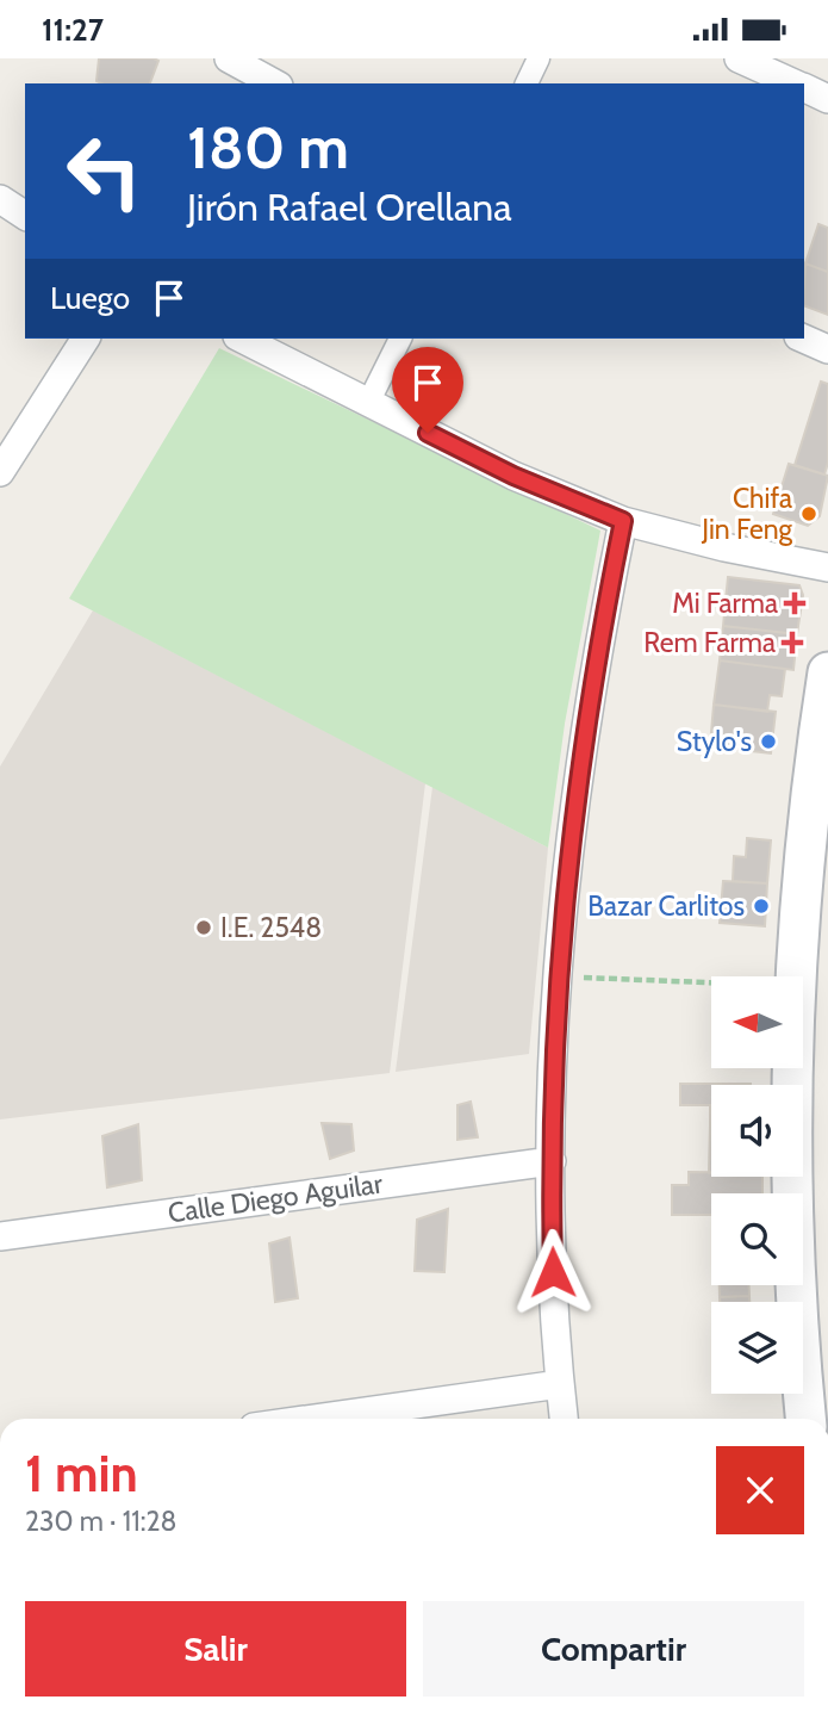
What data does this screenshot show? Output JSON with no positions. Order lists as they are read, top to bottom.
{
  "streets": {
    "street": ["Calle Diego Aguilar"]
  },
  "places": {
    "other": [
      "Chifa Jin Feng",
      "Stylo's",
      "Bazar Carlitos",
      "I.E. 2548"
    ],
    "health": ["Mi Farma", "Rem Farma"]
  },
  "north": "left",
  "page": {
    "status": "11:27",
    "turn": ["180 m", "Jirón Rafael Orellana"],
    "then": "Luego",
    "heading": ["1 min", "230 m · 11:28"],
    "buttons": ["Salir", "Compartir"]
  }
}
